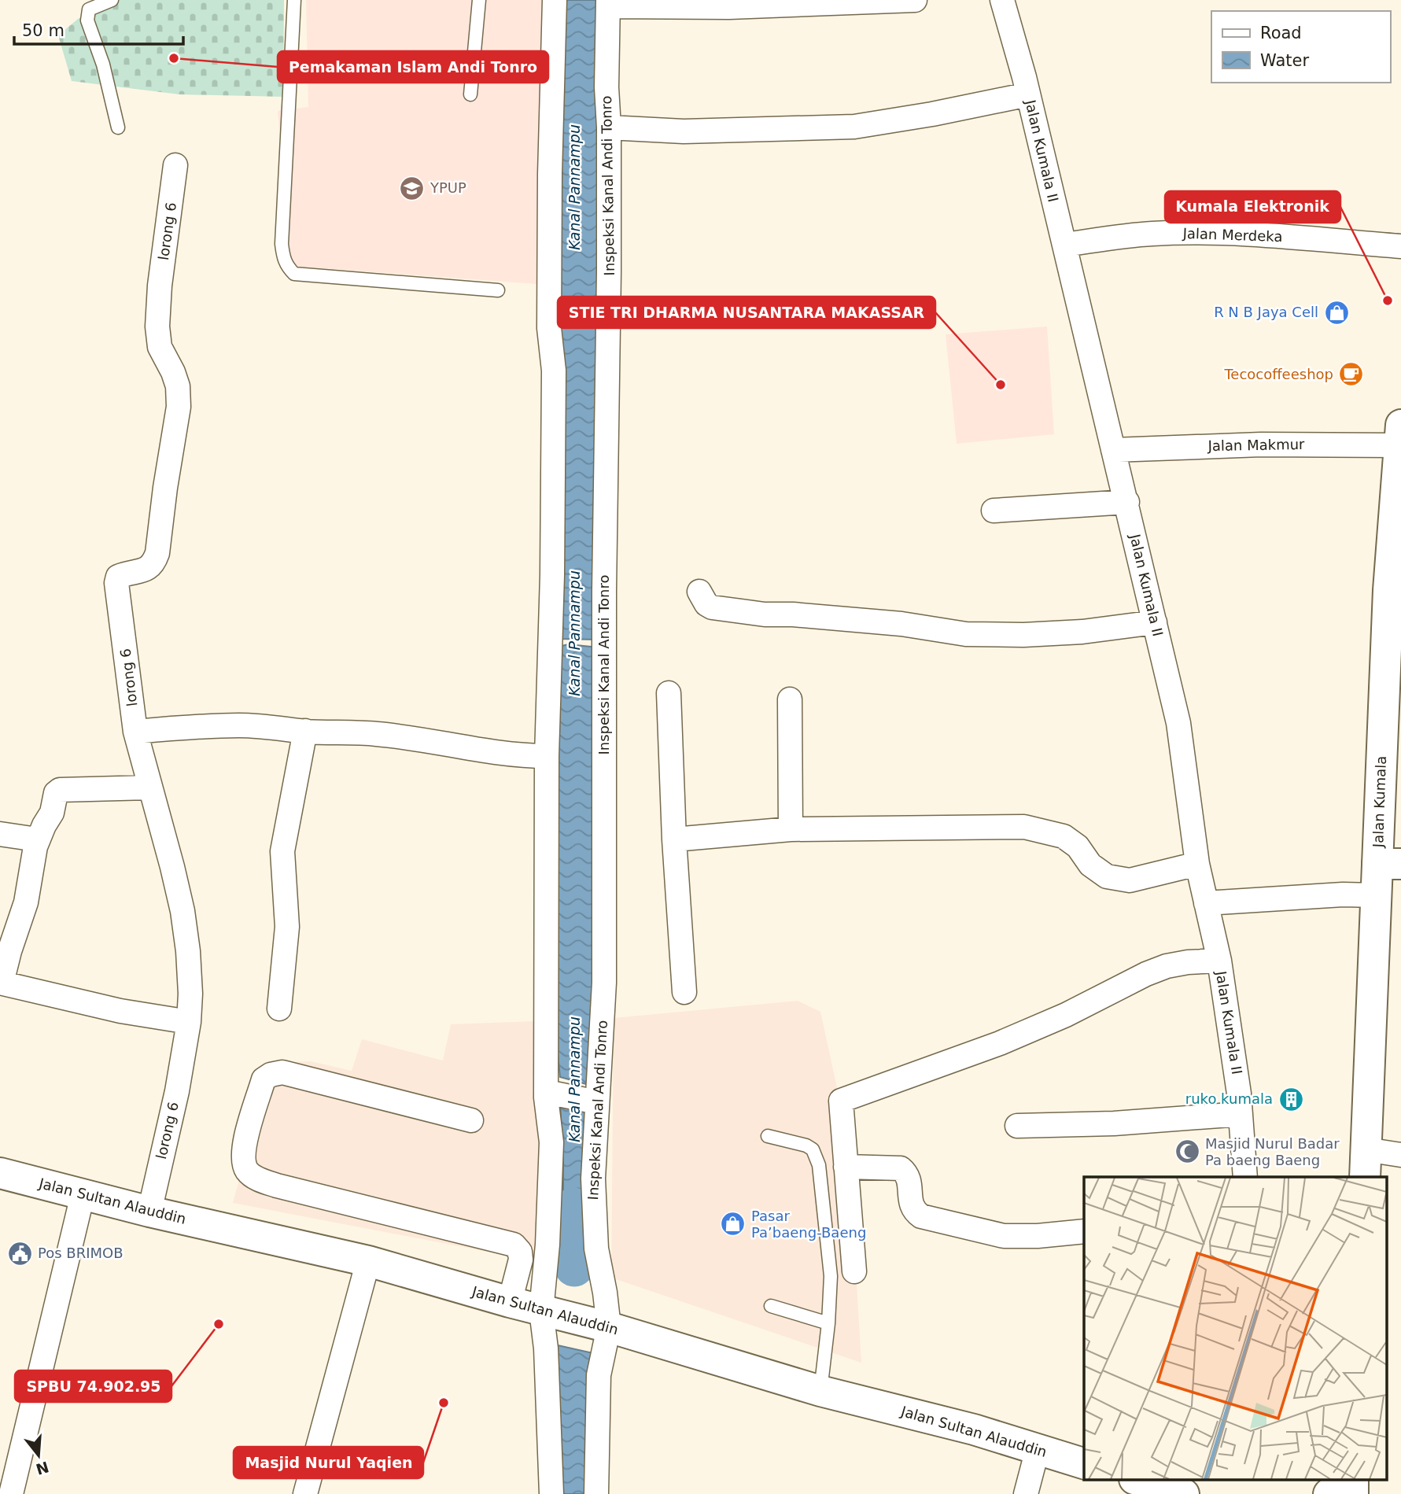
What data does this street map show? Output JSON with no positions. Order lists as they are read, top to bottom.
{
  "streets": {
    "main road": ["Jalan Kumala", "Jalan Sultan Alauddin"],
    "street": [
      "Jalan Kumala II",
      "Inspeksi Kanal Andi Tonro",
      "lorong 6",
      "Jalan Merdeka",
      "Jalan Makmur"
    ]
  },
  "crossings": [
    ["Jalan Kumala II", "Jalan Merdeka"],
    ["Jalan Kumala II", "Jalan Makmur"],
    ["Inspeksi Kanal Andi Tonro", "Jalan Sultan Alauddin"],
    ["lorong 6", "Jalan Sultan Alauddin"],
    ["Jalan Makmur", "Jalan Kumala"]
  ],
  "water": ["Kanal Pannampu"],
  "places": {
    "other": [
      "Pemakaman Islam Andi Tonro",
      "Kumala Elektronik",
      "STIE TRI DHARMA NUSANTARA MAKASSAR",
      "SPBU 74.902.95",
      "Masjid Nurul Yaqien"
    ],
    "school or university": ["YPUP"],
    "shop": ["R N B Jaya Cell", "Pasar Paʼbaeng-Baeng"],
    "cafe": ["Tecocoffeeshop"],
    "building": ["ruko kumala"],
    "mosque": ["Masjid Nurul Badar Pa baeng Baeng"],
    "public building": ["Pos BRIMOB"]
  },
  "legend": ["Road", "Water"],
  "scale_bar": "50 m",
  "north": "bottom"
}
